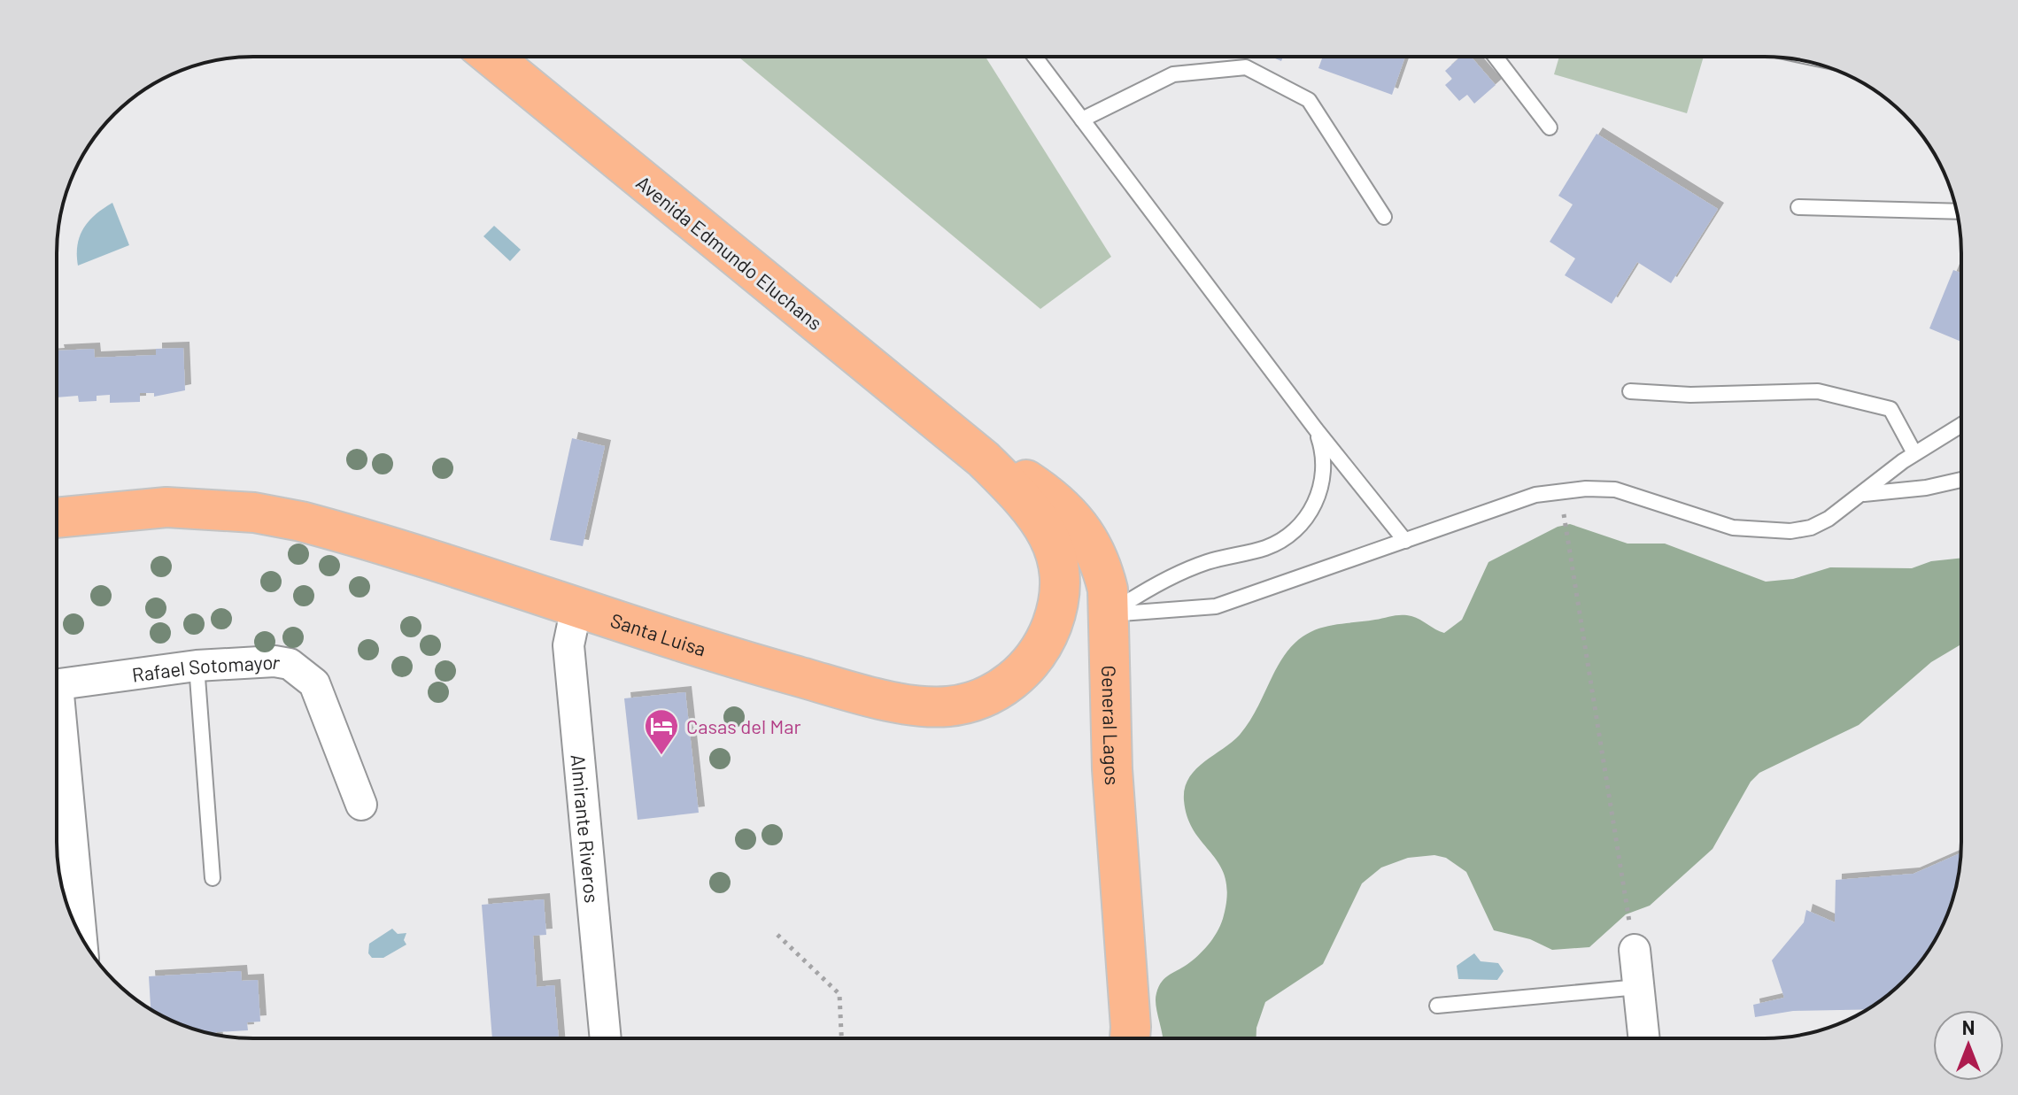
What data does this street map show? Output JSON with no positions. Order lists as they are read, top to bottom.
{
  "streets": {
    "main road": ["Avenida Edmundo Eluchans", "Santa Luisa", "General Lagos"],
    "street": ["Rafael Sotomayor", "Almirante Riveros"]
  },
  "crossings": [
    ["Avenida Edmundo Eluchans", "Santa Luisa"],
    ["Avenida Edmundo Eluchans", "General Lagos"],
    ["Santa Luisa", "General Lagos"],
    ["Santa Luisa", "Almirante Riveros"]
  ],
  "places": {
    "hotel": ["Casas del Mar"]
  },
  "north": "top"
}
